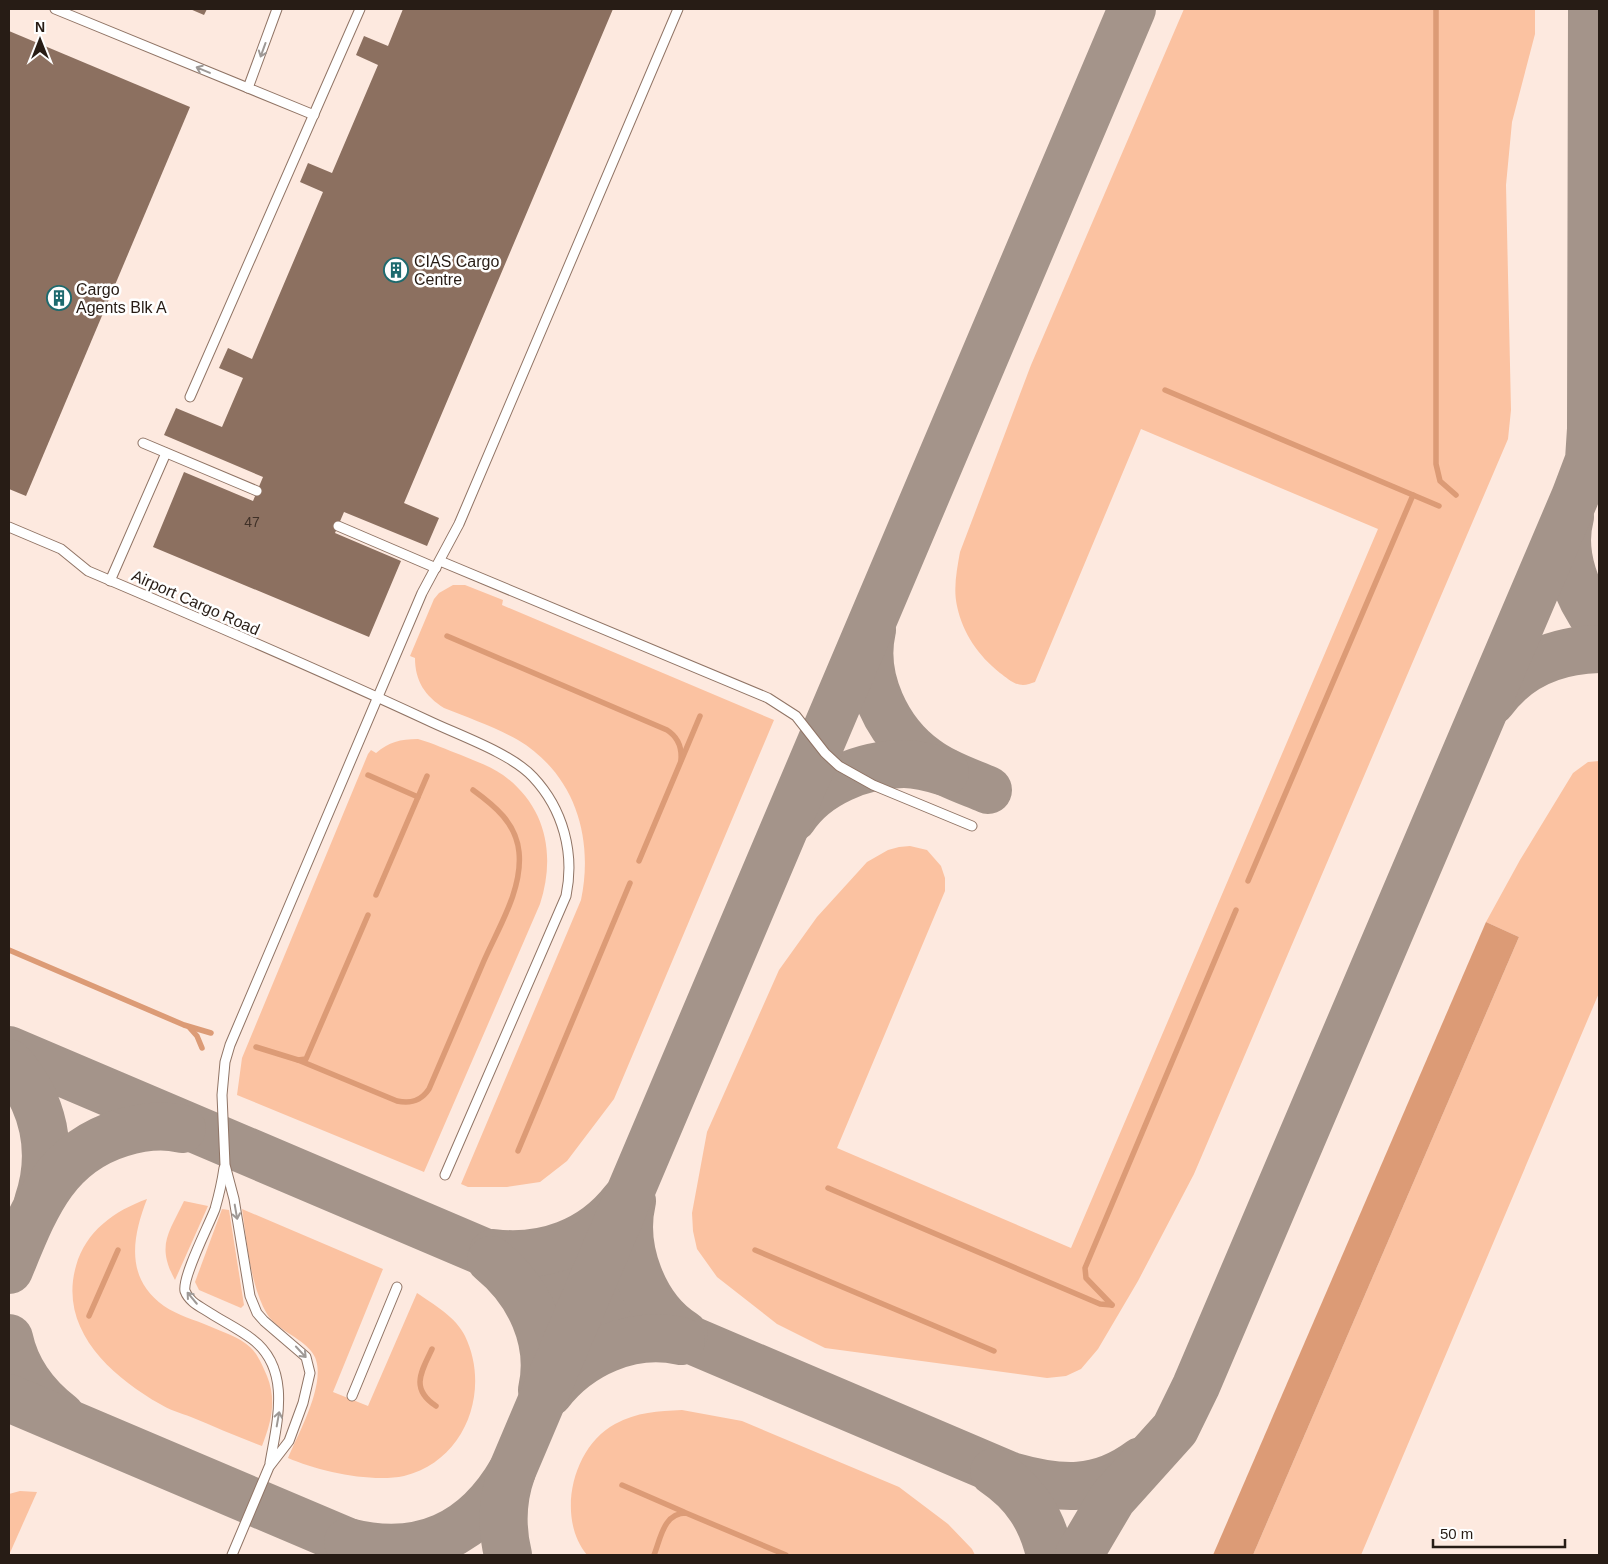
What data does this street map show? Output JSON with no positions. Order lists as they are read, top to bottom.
{
  "streets": {
    "lane": ["Airport Cargo Road"]
  },
  "places": {
    "building": ["CIAS Cargo Centre", "Cargo Agents Blk A"]
  },
  "house_numbers": ["47"],
  "scale_bar": "50 m",
  "north": "top"
}
